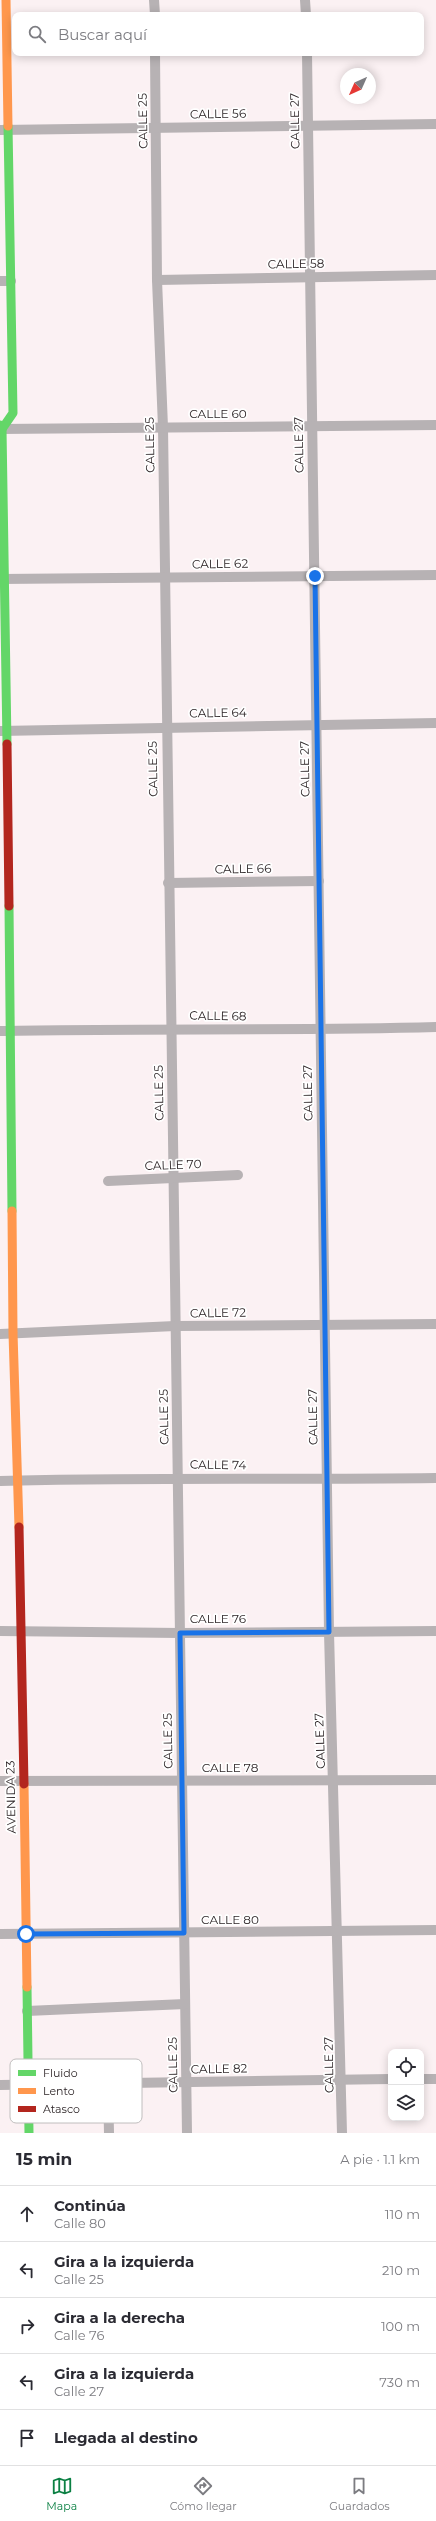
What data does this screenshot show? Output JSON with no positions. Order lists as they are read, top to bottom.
{
  "streets": {
    "street": [
      "CALLE 56",
      "CALLE 25",
      "CALLE 27",
      "CALLE 58",
      "CALLE 60",
      "CALLE 62",
      "CALLE 64",
      "CALLE 66",
      "CALLE 68",
      "CALLE 70",
      "CALLE 72",
      "CALLE 74",
      "CALLE 76",
      "CALLE 78",
      "AVENIDA 23",
      "CALLE 80",
      "CALLE 82"
    ]
  },
  "crossings": [
    ["CALLE 56", "CALLE 25"],
    ["CALLE 56", "CALLE 27"],
    ["CALLE 25", "CALLE 58"],
    ["CALLE 25", "CALLE 60"],
    ["CALLE 25", "CALLE 62"],
    ["CALLE 25", "CALLE 64"],
    ["CALLE 25", "CALLE 66"],
    ["CALLE 25", "CALLE 68"],
    ["CALLE 25", "CALLE 70"],
    ["CALLE 25", "CALLE 72"],
    ["CALLE 25", "CALLE 74"],
    ["CALLE 25", "CALLE 76"],
    ["CALLE 25", "CALLE 78"],
    ["CALLE 25", "CALLE 80"],
    ["CALLE 25", "CALLE 82"],
    ["CALLE 27", "CALLE 58"],
    ["CALLE 27", "CALLE 60"],
    ["CALLE 27", "CALLE 62"],
    ["CALLE 27", "CALLE 64"],
    ["CALLE 27", "CALLE 66"],
    ["CALLE 27", "CALLE 68"],
    ["CALLE 27", "CALLE 72"],
    ["CALLE 27", "CALLE 74"],
    ["CALLE 27", "CALLE 76"],
    ["CALLE 27", "CALLE 78"],
    ["CALLE 27", "CALLE 80"],
    ["CALLE 27", "CALLE 82"],
    ["CALLE 60", "AVENIDA 23"],
    ["CALLE 62", "AVENIDA 23"],
    ["CALLE 64", "AVENIDA 23"],
    ["CALLE 68", "AVENIDA 23"],
    ["CALLE 72", "AVENIDA 23"],
    ["CALLE 74", "AVENIDA 23"],
    ["CALLE 76", "AVENIDA 23"],
    ["CALLE 78", "AVENIDA 23"],
    ["AVENIDA 23", "CALLE 80"]
  ],
  "legend": ["Fluido", "Lento", "Atasco"],
  "north": "bottom left",
  "page": {
    "search": "Buscar aquí",
    "heading": ["15 min", "A pie · 1.1 km"],
    "list": [
      ["Continúa", "Calle 80", "110 m"],
      ["Gira a la izquierda", "Calle 25", "210 m"],
      ["Gira a la derecha", "Calle 76", "100 m"],
      ["Gira a la izquierda", "Calle 27", "730 m"],
      "Llegada al destino"
    ],
    "nav": ["Mapa", "Cómo llegar", "Guardados"]
  }
}
